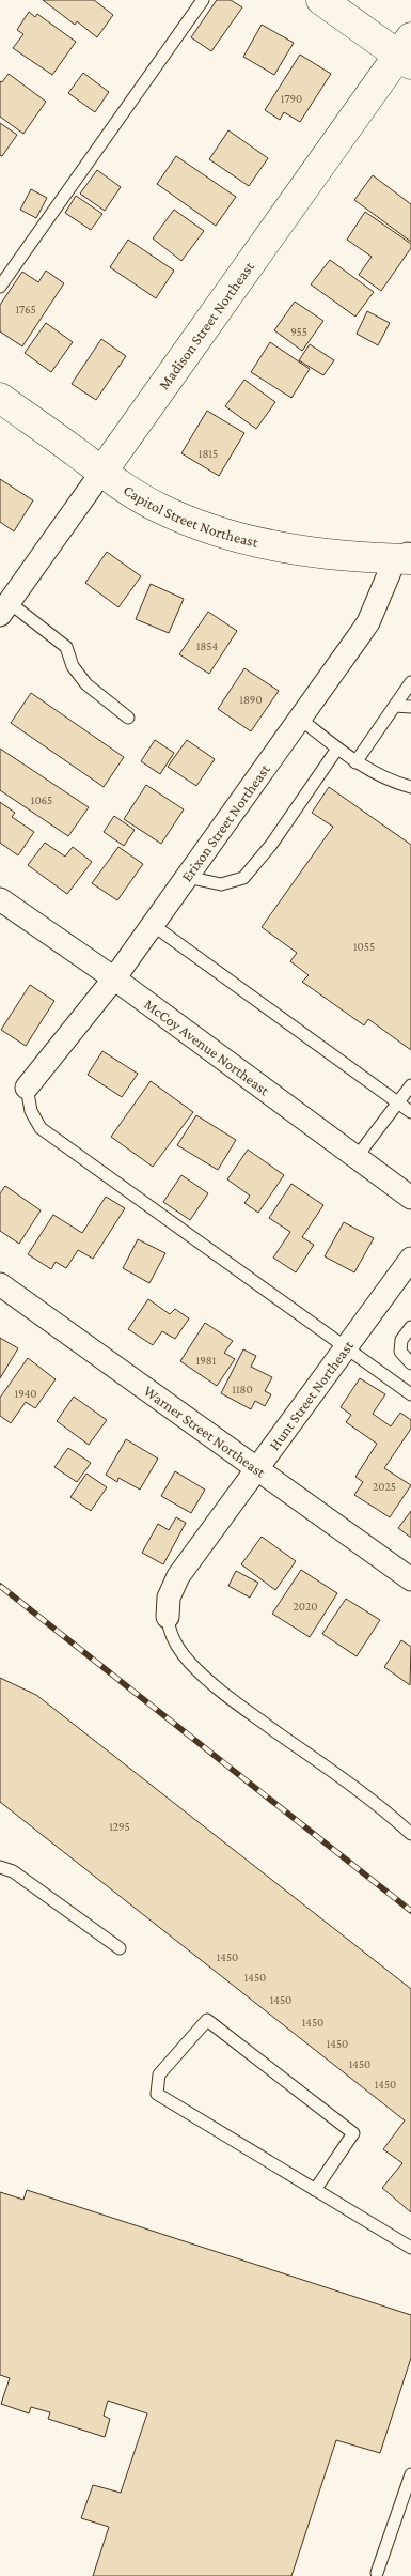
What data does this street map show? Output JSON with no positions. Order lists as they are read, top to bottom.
{
  "streets": {
    "main road": ["Madison Street Northeast", "Capitol Street Northeast"],
    "street": [
      "Erixon Street Northeast",
      "McCoy Avenue Northeast",
      "Hunt Street Northeast",
      "Warner Street Northeast"
    ]
  },
  "crossings": [
    ["Madison Street Northeast", "Capitol Street Northeast"],
    ["Capitol Street Northeast", "Erixon Street Northeast"],
    ["Erixon Street Northeast", "McCoy Avenue Northeast"],
    ["Hunt Street Northeast", "Warner Street Northeast"]
  ],
  "house_numbers": [
    "1790",
    "1765",
    "955",
    "1815",
    "1854",
    "1890",
    "1065",
    "1055",
    "1981",
    "1180",
    "1940",
    "2025",
    "2020",
    "1295",
    "1450",
    "1450",
    "1450",
    "1450",
    "1450",
    "1450",
    "1450"
  ]
}
